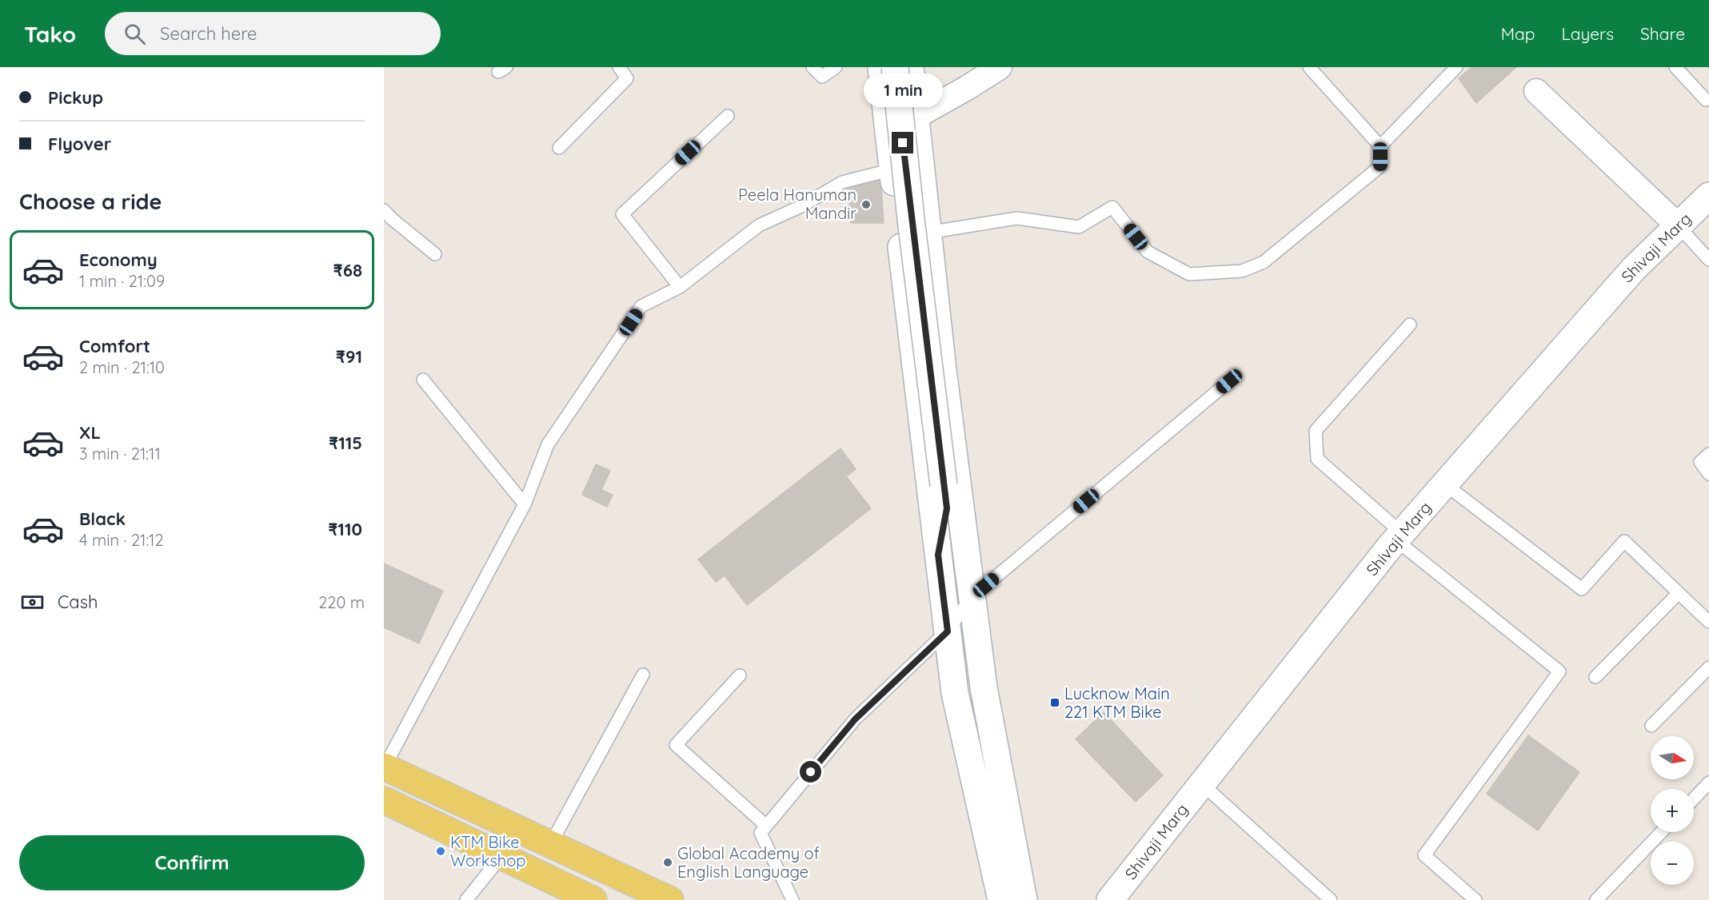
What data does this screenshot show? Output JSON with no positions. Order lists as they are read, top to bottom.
{
  "streets": {
    "main road": ["Shivaji Marg"]
  },
  "places": {
    "other": ["Peela Hanuman Mandir", "KTM Bike Workshop", "Global Academy of English Language"],
    "transit": ["Lucknow Main 221 KTM Bike"]
  },
  "north": "right",
  "page": {
    "header": "Tako",
    "search": "Search here",
    "nav": ["Map", "Layers", "Share"],
    "banner": ["Pickup", "Flyover"],
    "bubble": "1 min",
    "heading": "Choose a ride",
    "list": [
      {
        "name": "Economy",
        "note": "1 min · 21:09",
        "value": "₹68"
      },
      {
        "name": "Comfort",
        "note": "2 min · 21:10",
        "value": "₹91"
      },
      {
        "name": "XL",
        "note": "3 min · 21:11",
        "value": "₹115"
      },
      {
        "name": "Black",
        "note": "4 min · 21:12",
        "value": "₹110"
      }
    ],
    "pay": ["Cash", "220 m"],
    "map_buttons": ["+", "−"],
    "buttons": "Confirm"
  }
}
